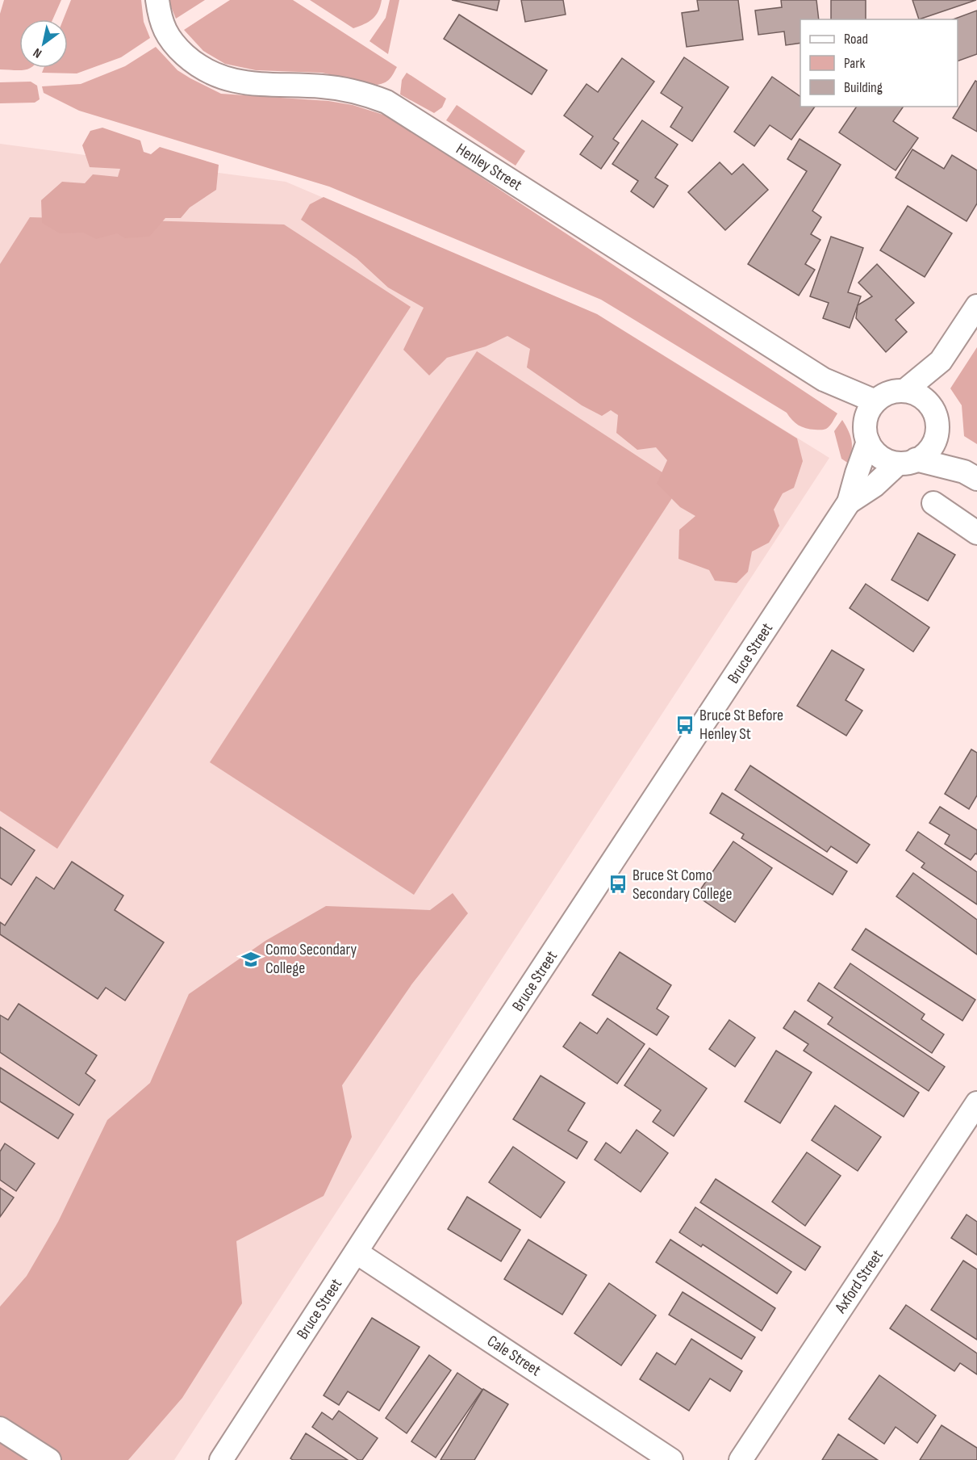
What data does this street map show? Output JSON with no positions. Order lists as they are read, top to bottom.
{
  "streets": {
    "street": [
      "Henley Street",
      "Bruce Street",
      "Axford Street",
      "Cale Street"
    ]
  },
  "crossings": [
    ["Henley Street", "Bruce Street"],
    ["Bruce Street", "Cale Street"]
  ],
  "places": {
    "bus stop": ["Bruce St Before Henley St", "Bruce St Como Secondary College"],
    "school or university": ["Como Secondary College"]
  },
  "legend": ["Road", "Park", "Building"],
  "north": "bottom left"
}
